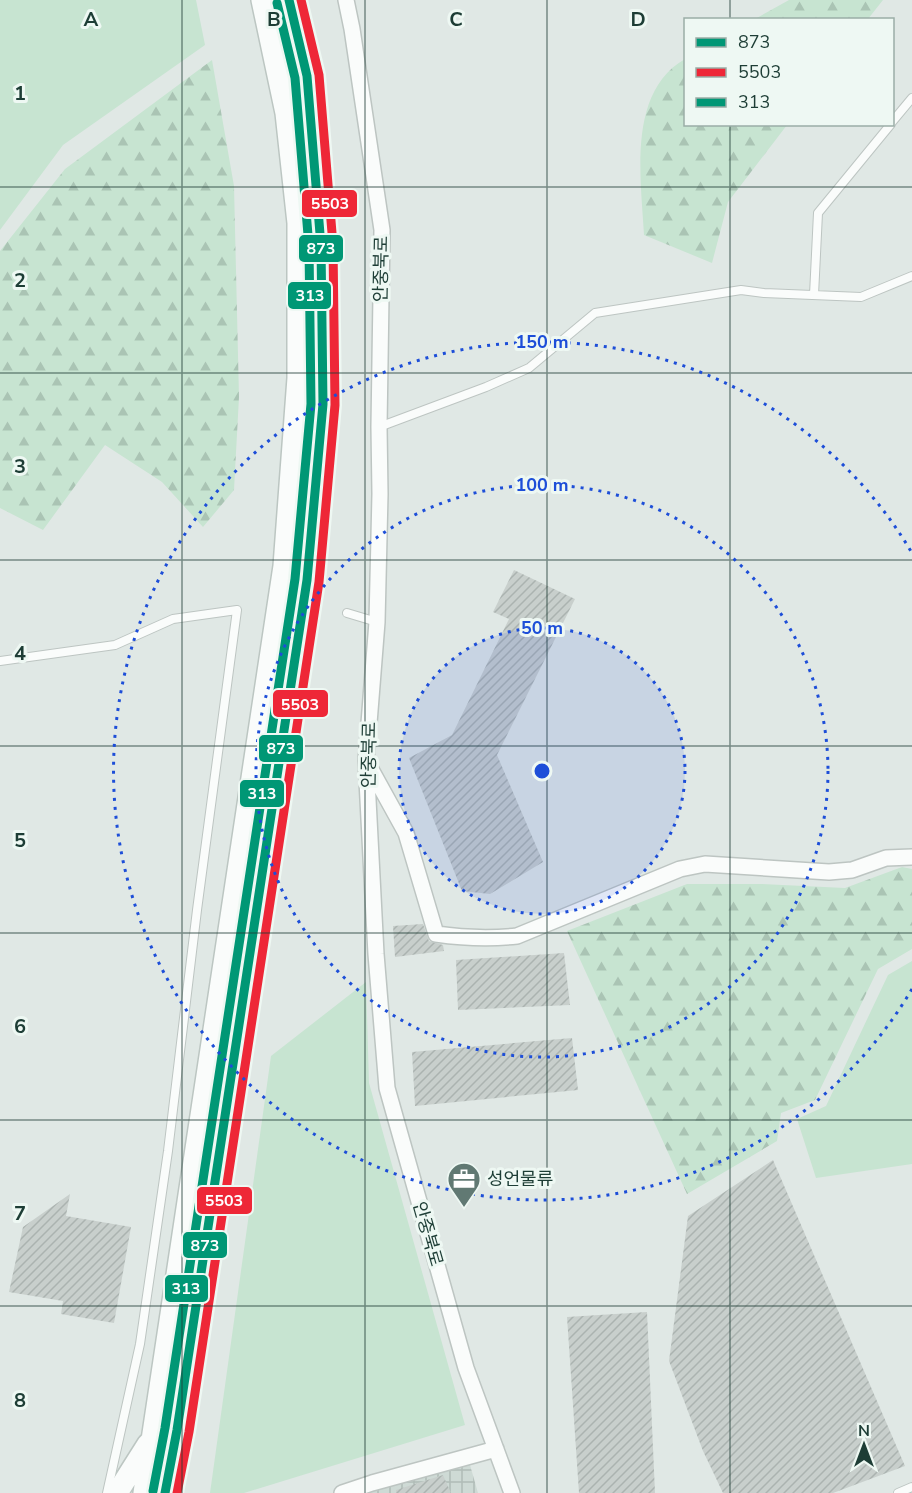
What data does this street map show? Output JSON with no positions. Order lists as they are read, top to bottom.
{
  "streets": {
    "street": ["안중북로"]
  },
  "places": {
    "office": ["성언물류"]
  },
  "lines": ["transit line 873", "transit line 5503", "transit line 313"],
  "legend": ["873", "5503", "313"],
  "north": "top",
  "grid": {
    "columns": [
      "A",
      "B",
      "C",
      "D"
    ],
    "rows": [
      "1",
      "2",
      "3",
      "4",
      "5",
      "6",
      "7",
      "8"
    ]
  },
  "rings": ["150 m", "100 m", "50 m"]
}
